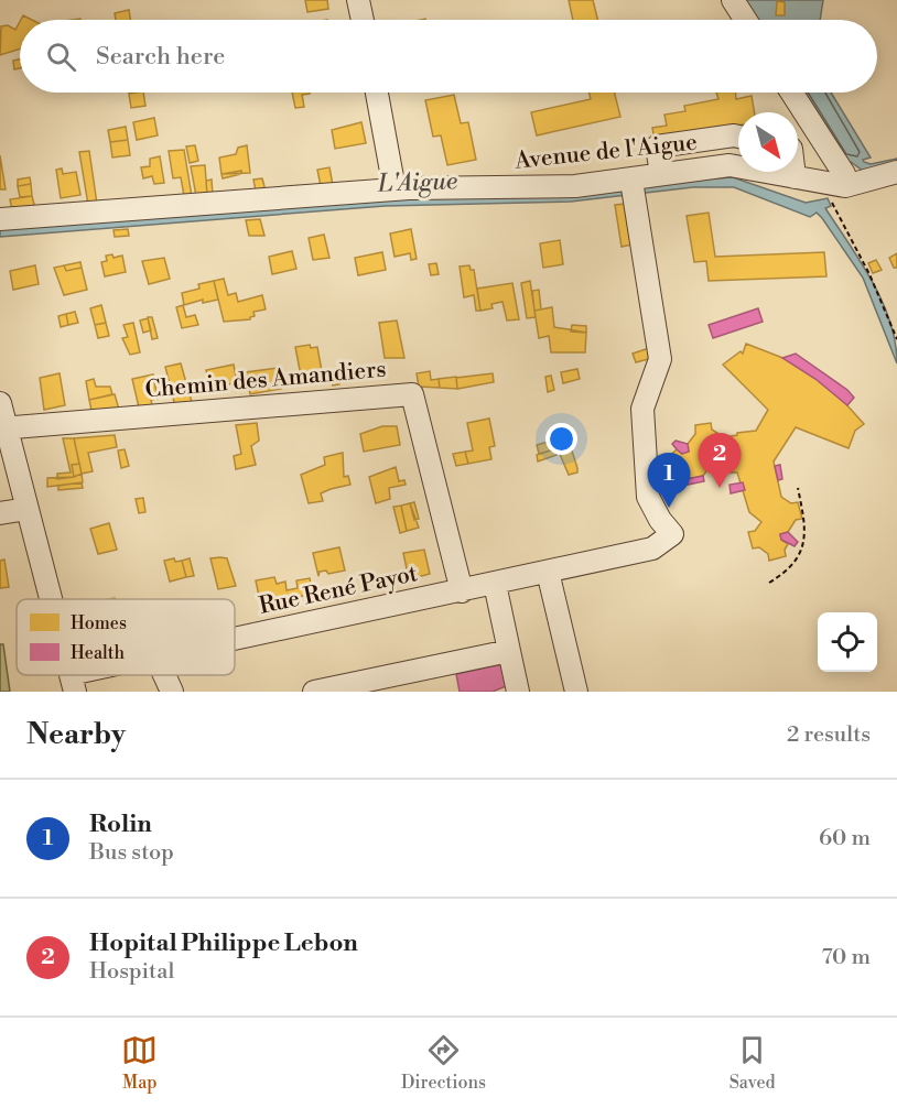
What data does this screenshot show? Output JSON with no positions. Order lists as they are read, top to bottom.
{
  "streets": {
    "street": ["Avenue de l'Aigue", "Chemin des Amandiers", "Rue René Payot"]
  },
  "crossings": [
    ["Avenue de l'Aigue", "Rue René Payot"],
    ["Chemin des Amandiers", "Rue René Payot"]
  ],
  "water": ["L'Aigue"],
  "legend": ["Homes", "Health"],
  "north": "bottom right",
  "page": {
    "search": "Search here",
    "pins": ["2", "1"],
    "heading": ["Nearby", "2 results"],
    "list": [
      {
        "mark": "1",
        "name": "Rolin",
        "note": "Bus stop",
        "value": "60 m"
      },
      {
        "mark": "2",
        "name": "Hopital Philippe Lebon",
        "note": "Hospital",
        "value": "70 m"
      }
    ],
    "nav": ["Map", "Directions", "Saved"]
  }
}
